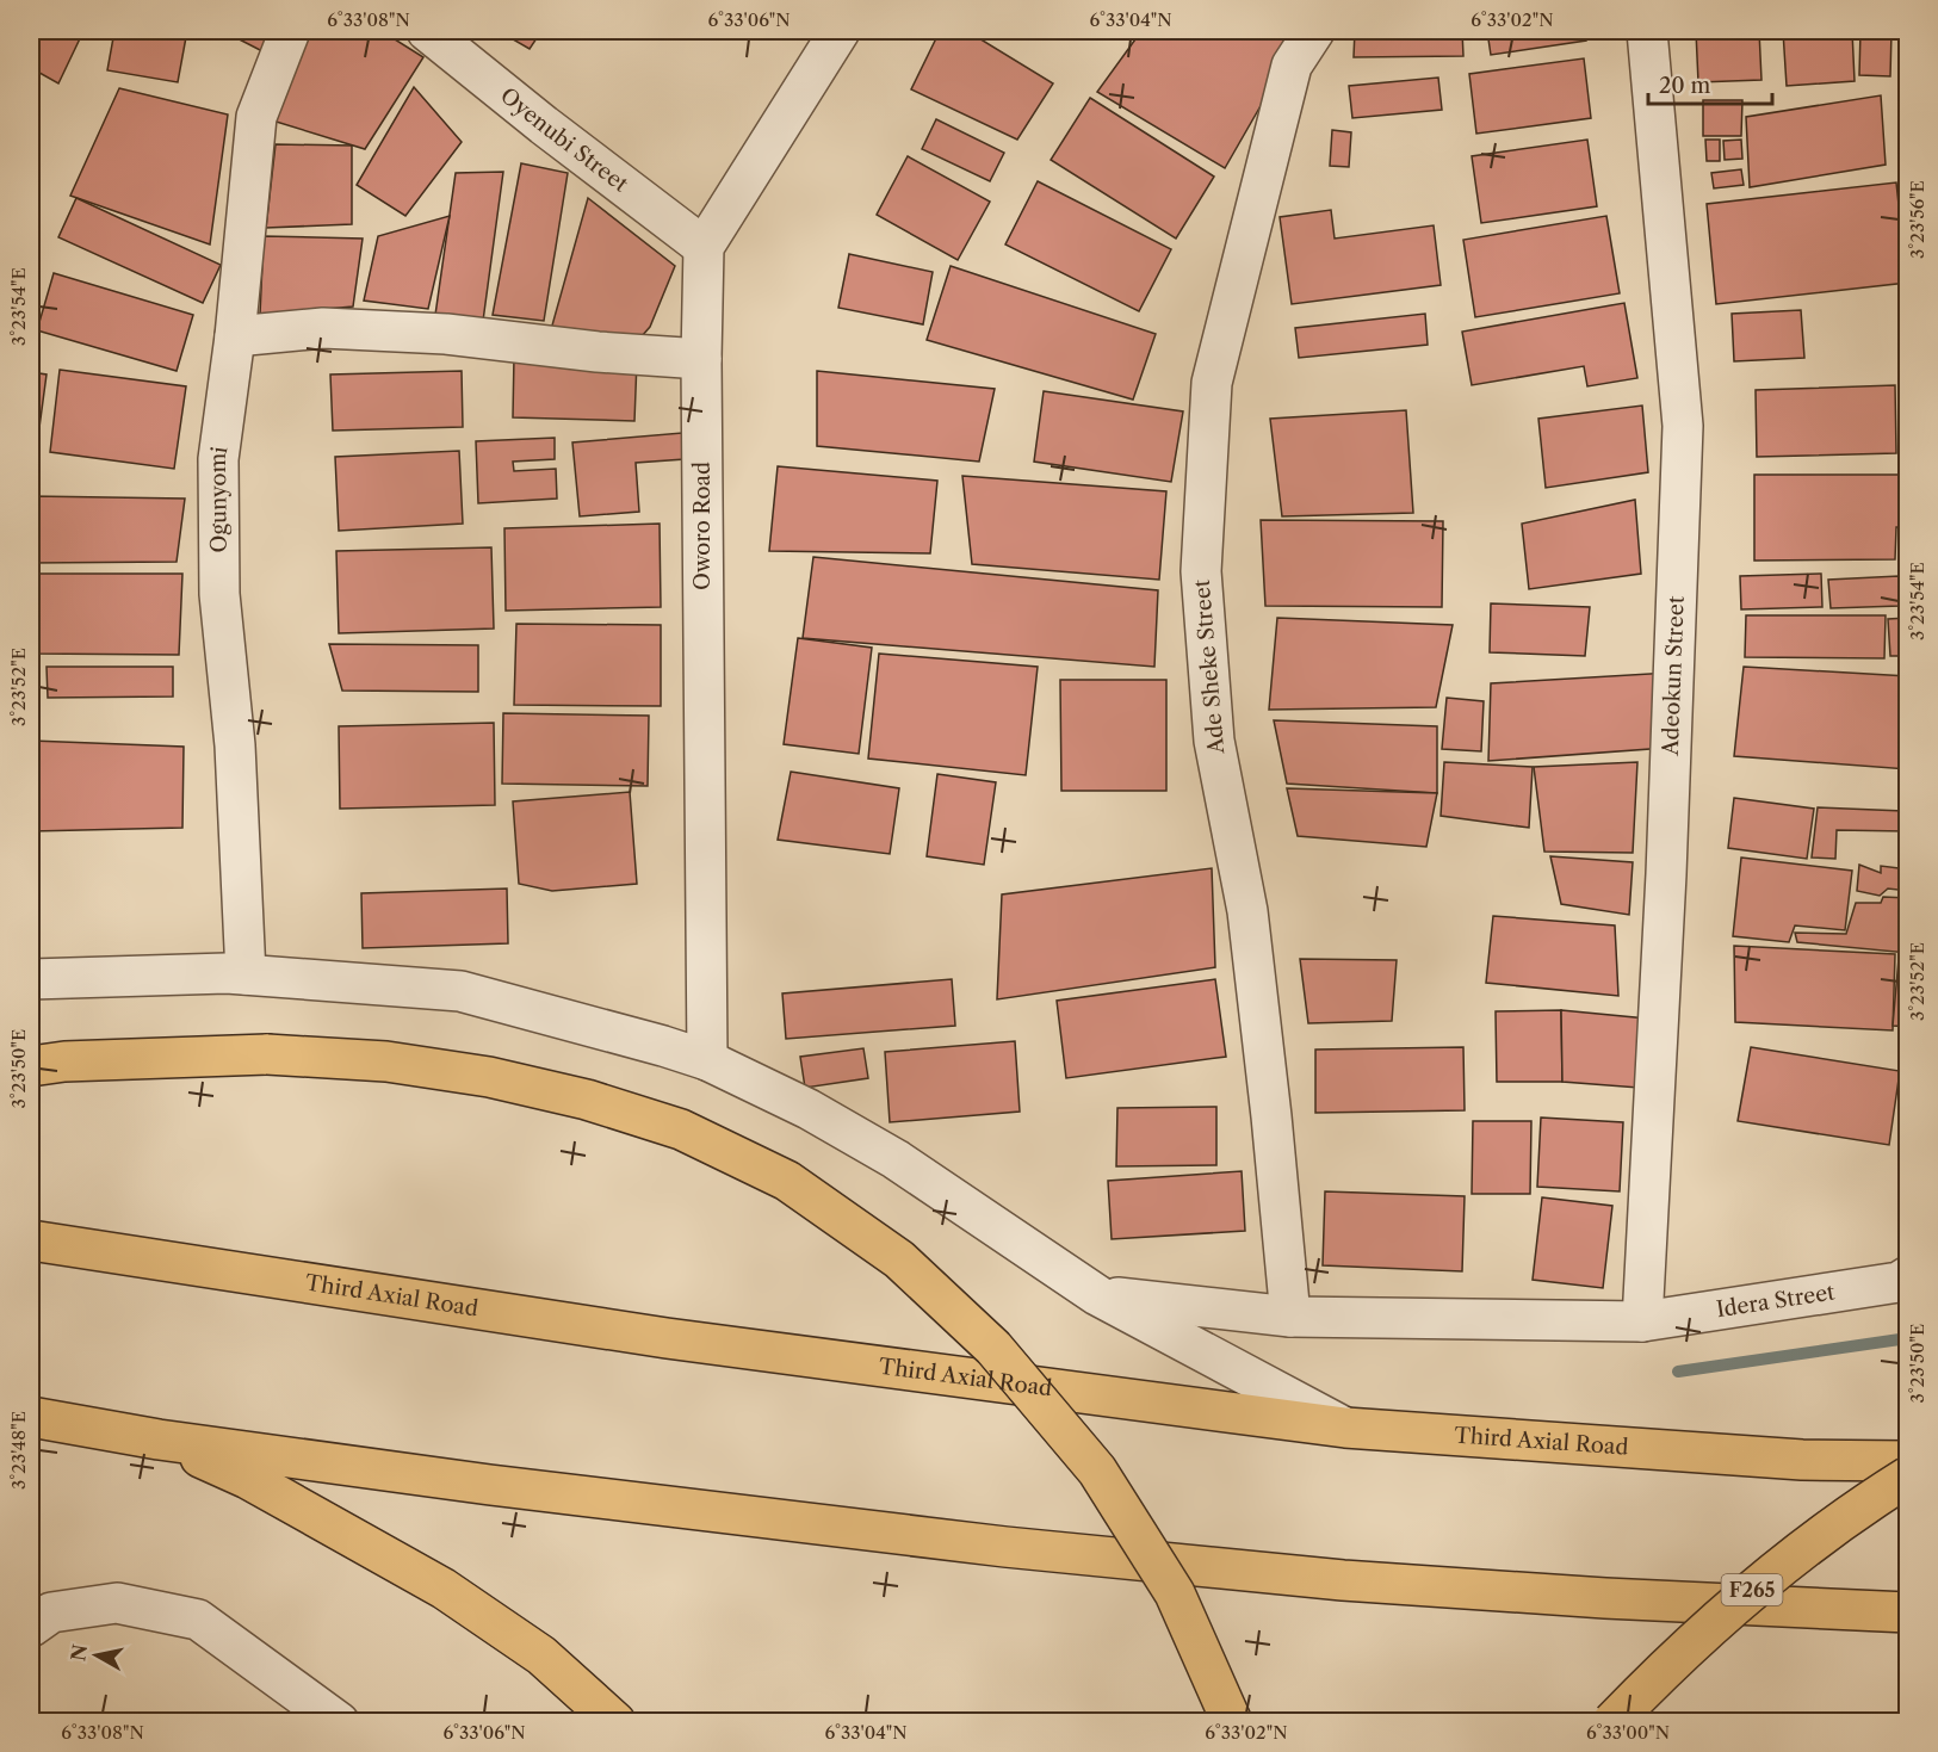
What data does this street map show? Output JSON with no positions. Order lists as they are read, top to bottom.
{
  "streets": {
    "highway": ["Third Axial Road", "F265"],
    "street": [
      "Oyenubi Street",
      "Ogunyomi",
      "Oworo Road",
      "Ade Sheke Street",
      "Adeokun Street",
      "Idera Street"
    ]
  },
  "crossings": [
    ["Oyenubi Street", "Oworo Road"],
    ["Ade Sheke Street", "Idera Street"],
    ["Adeokun Street", "Idera Street"]
  ],
  "scale_bar": "20 m",
  "north": "left",
  "coordinates": [
    "6°33'08\"N",
    "6°33'06\"N",
    "6°33'04\"N",
    "6°33'02\"N",
    "3°23'56\"E",
    "3°23'54\"E",
    "3°23'52\"E",
    "3°23'50\"E",
    "3°23'48\"E",
    "6°33'00\"N"
  ]
}
